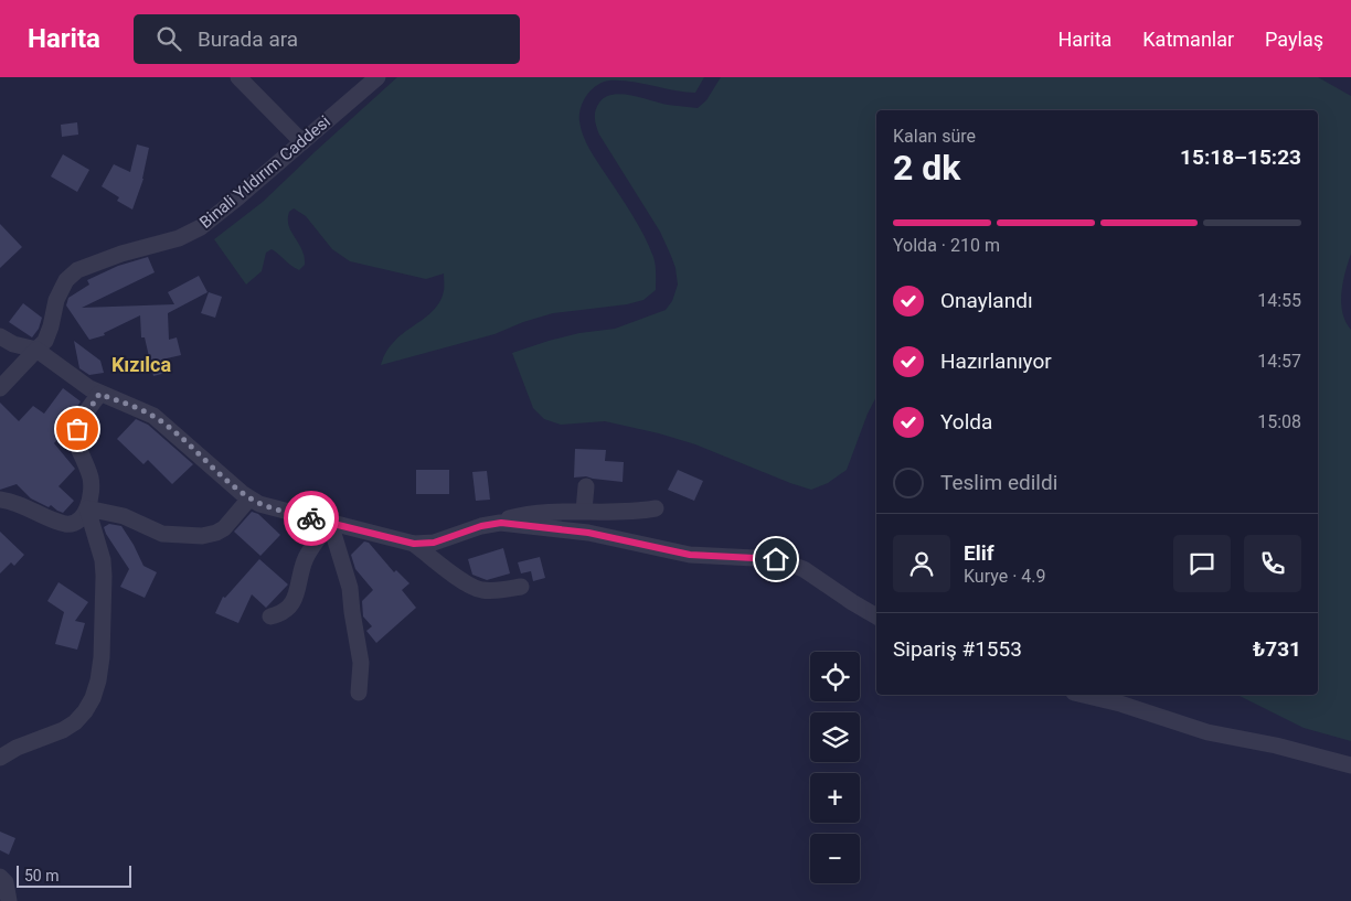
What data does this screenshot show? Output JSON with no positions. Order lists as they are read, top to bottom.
{
  "streets": {
    "street": ["Binali Yıldırım Caddesi"]
  },
  "districts": ["Kızılca"],
  "scale_bar": "50 m",
  "page": {
    "header": "Harita",
    "search": "Burada ara",
    "nav": ["Harita", "Katmanlar", "Paylaş"],
    "heading": ["2 dk", "Kalan süre", "15:18–15:23"],
    "panel": [
      "Elif",
      "Kurye · 4.9",
      "Sipariş #1553",
      "₺731"
    ],
    "bar": "Yolda · 210 m",
    "list": [
      ["Onaylandı", "14:55"],
      ["Hazırlanıyor", "14:57"],
      ["Yolda", "15:08"],
      "Teslim edildi"
    ],
    "map_buttons": ["+", "−"],
    "scale": "50 m"
  }
}
